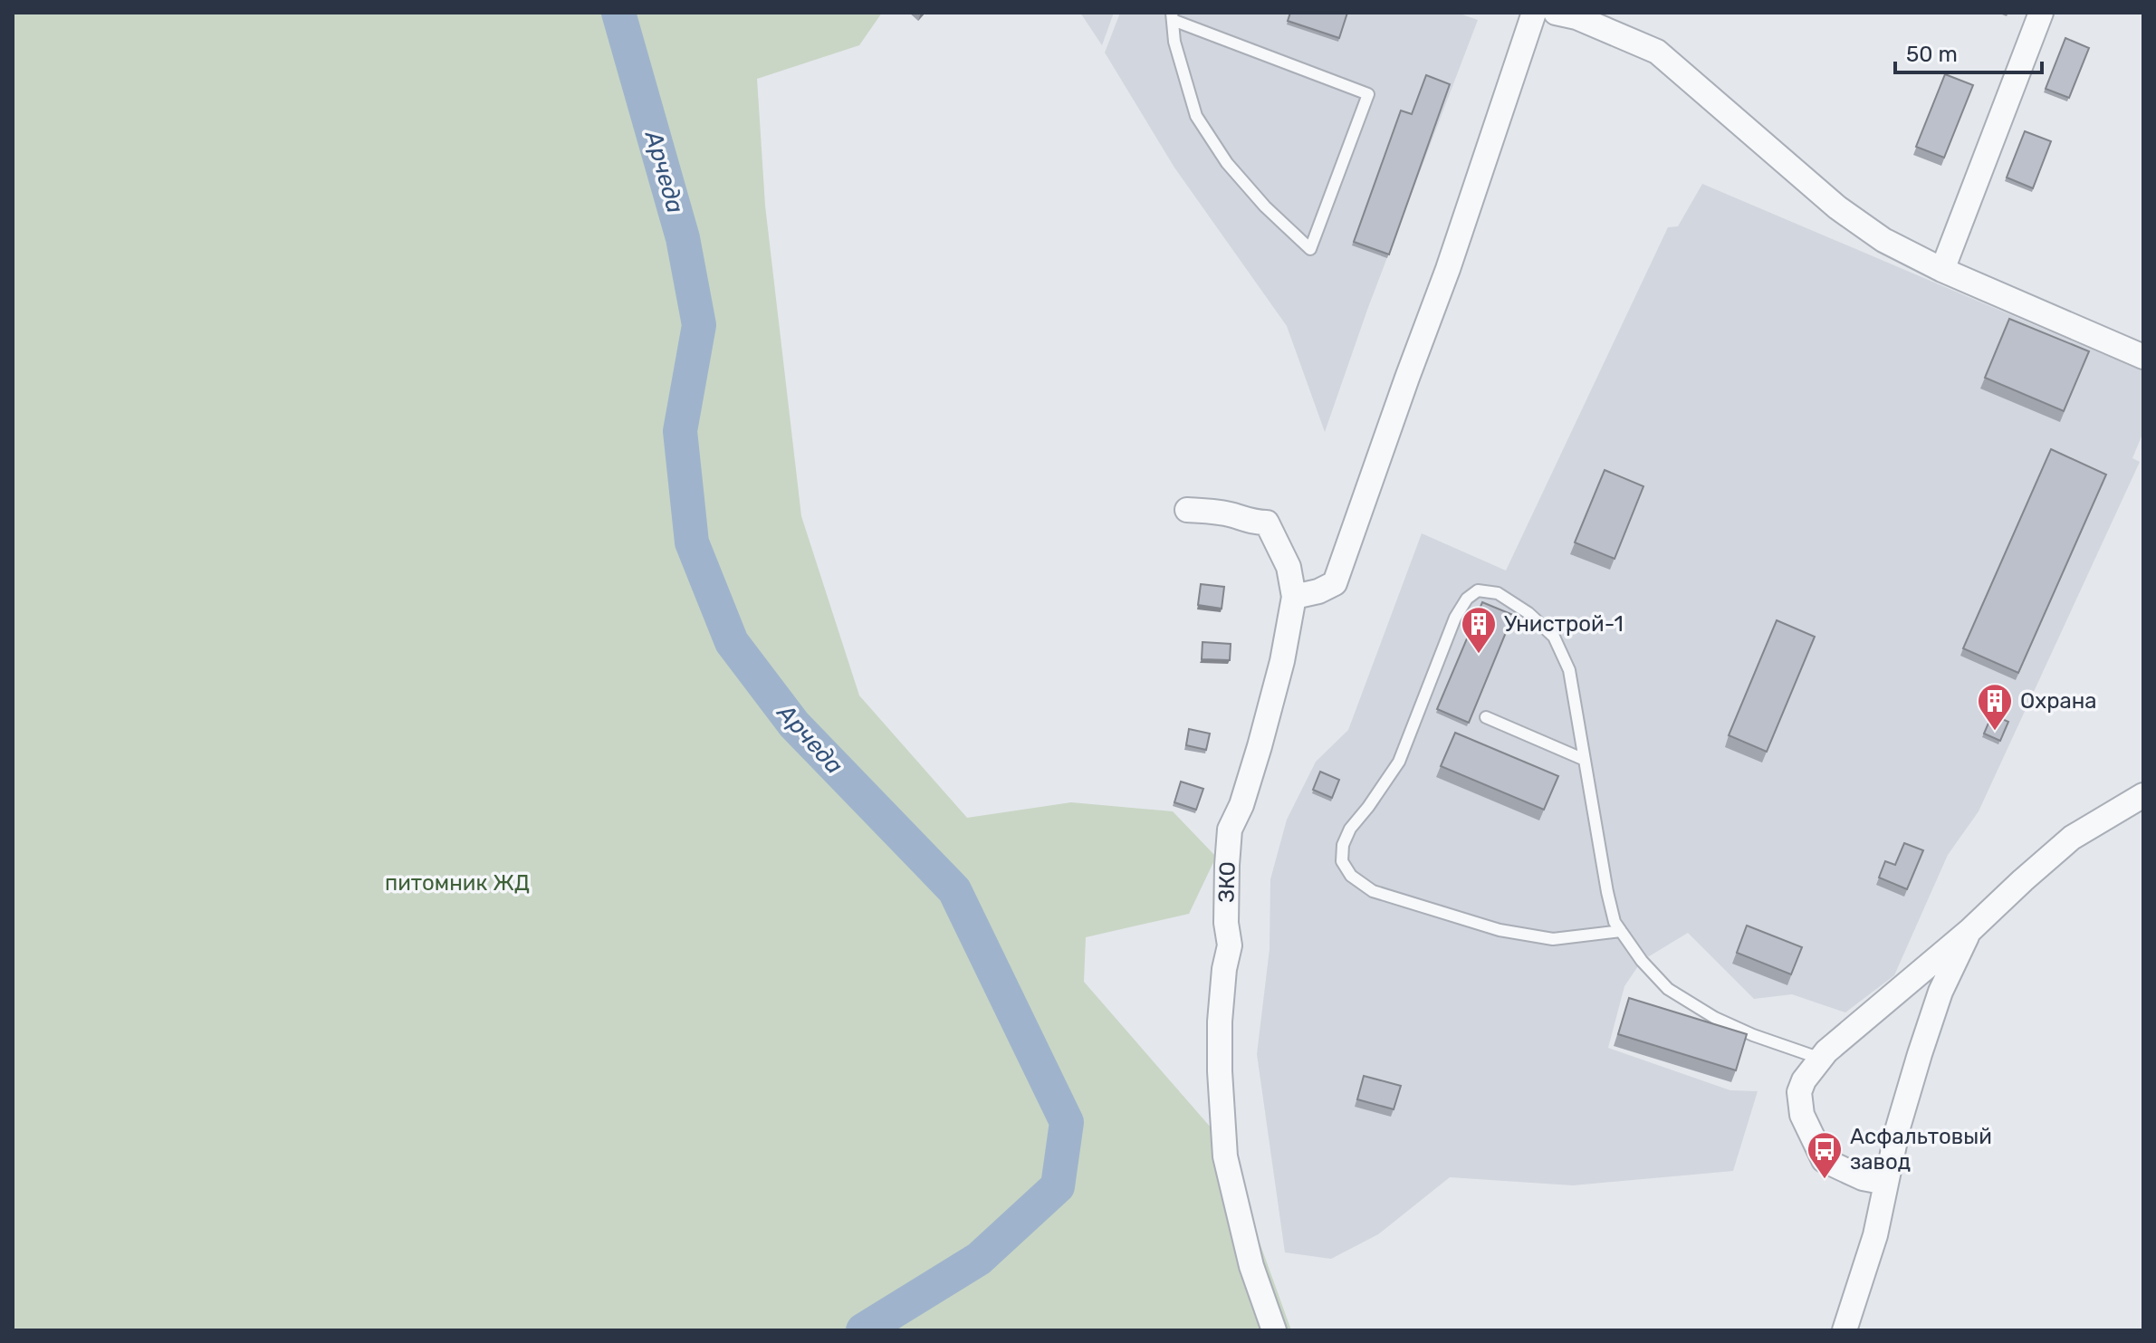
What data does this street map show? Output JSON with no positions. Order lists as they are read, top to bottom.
{
  "streets": {
    "street": ["ЗКО"]
  },
  "water": ["Арчеда"],
  "parks": ["питомник ЖД"],
  "places": {
    "building": ["Унистрой-1", "Охрана"],
    "bus stop": ["Асфальтовый завод"]
  },
  "scale_bar": "50 m"
}
